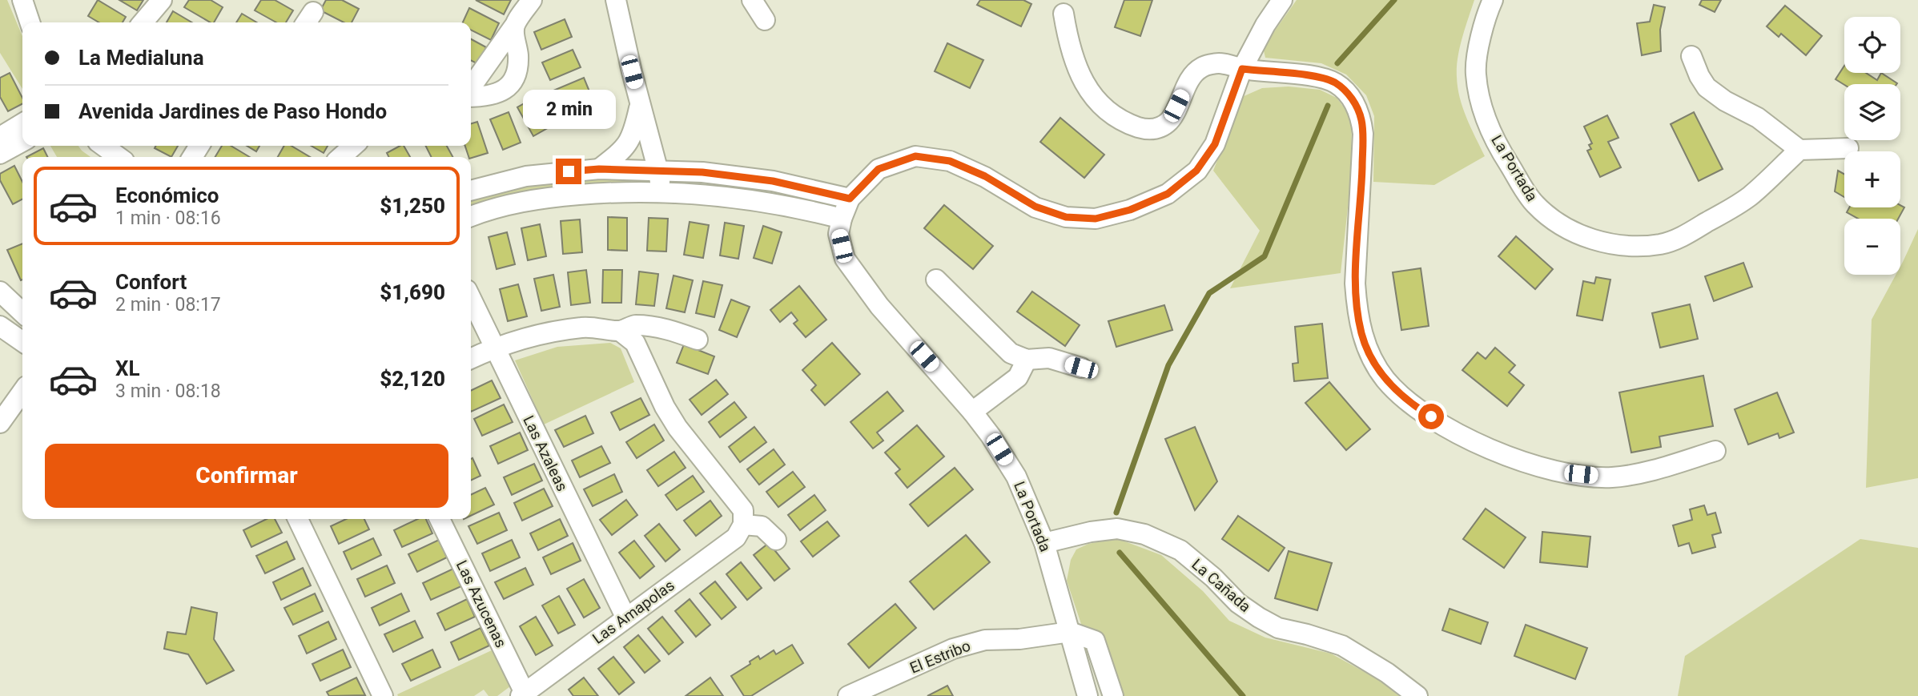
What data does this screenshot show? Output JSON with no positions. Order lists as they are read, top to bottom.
{
  "streets": {
    "street": [
      "La Portada",
      "Las Azaleas",
      "La Cañada",
      "Las Azucenas",
      "Las Amapolas",
      "El Estribo"
    ]
  },
  "crossings": [
    ["La Portada", "La Cañada"],
    ["La Portada", "El Estribo"],
    ["Las Azaleas", "Las Amapolas"],
    ["Las Azucenas", "Las Amapolas"]
  ],
  "page": {
    "map_buttons": ["+", "−"],
    "banner": ["La Medialuna", "Avenida Jardines de Paso Hondo"],
    "bubble": "2 min",
    "list": [
      {
        "name": "Económico",
        "note": "1 min · 08:16",
        "value": "$1,250"
      },
      {
        "name": "Confort",
        "note": "2 min · 08:17",
        "value": "$1,690"
      },
      {
        "name": "XL",
        "note": "3 min · 08:18",
        "value": "$2,120"
      }
    ],
    "buttons": "Confirmar"
  }
}
